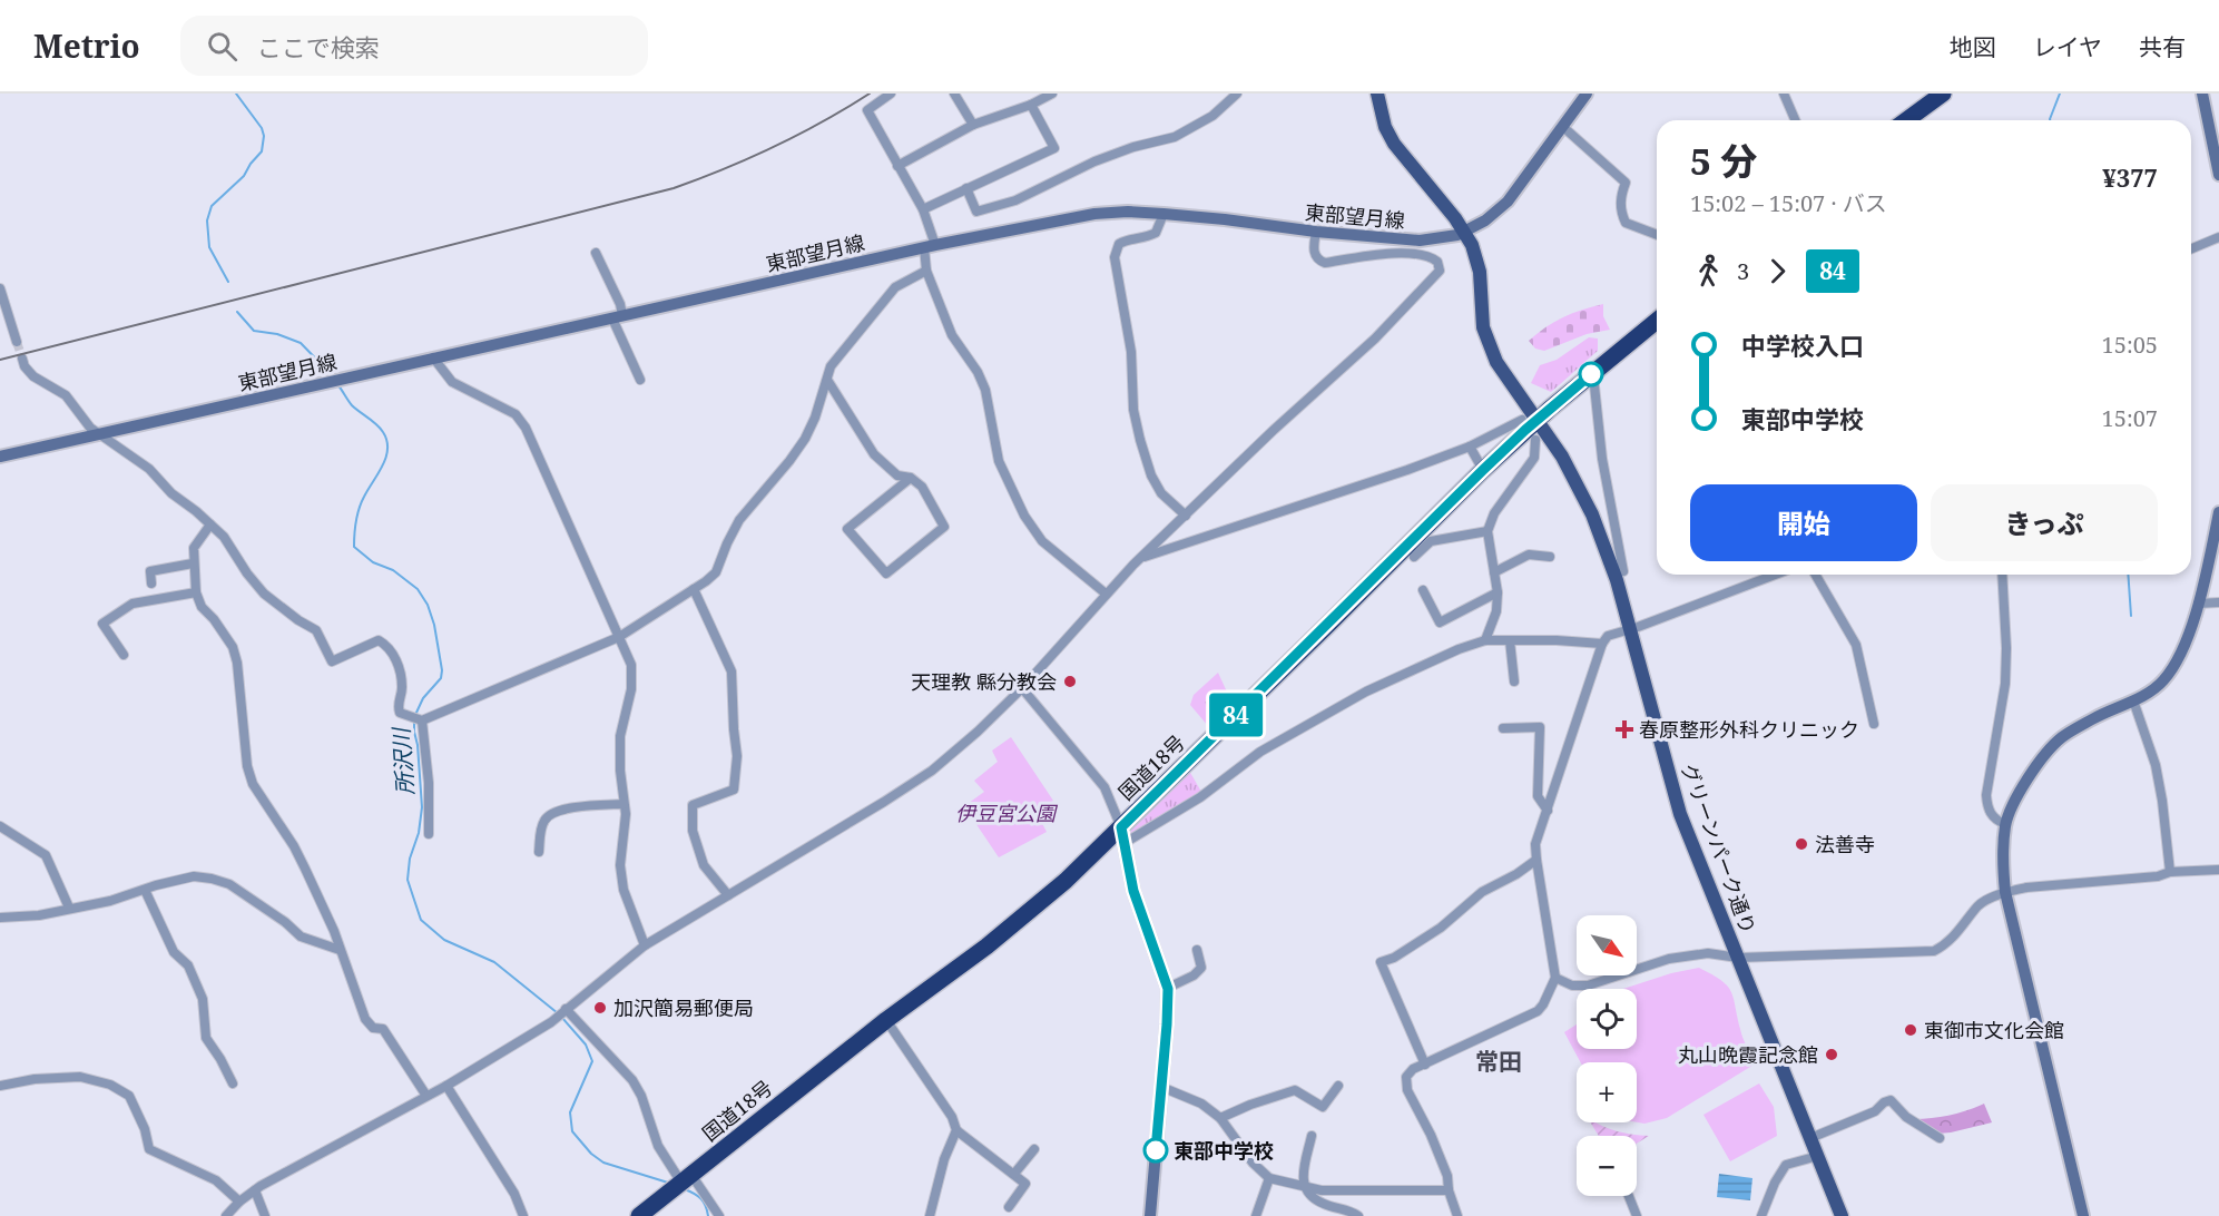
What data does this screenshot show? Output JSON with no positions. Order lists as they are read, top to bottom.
{
  "streets": {
    "highway": ["国道18号"],
    "main road": ["東部望月線", "グリーンパーク通り"]
  },
  "crossings": [
    ["東部望月線", "グリーンパーク通り"],
    ["国道18号", "グリーンパーク通り"]
  ],
  "districts": ["常田"],
  "water": ["所沢川"],
  "parks": ["伊豆宮公園"],
  "places": {
    "other": [
      "天理教 縣分教会",
      "法善寺",
      "加沢簡易郵便局",
      "東御市文化会館",
      "丸山晩霞記念館",
      "東部中学校"
    ],
    "health": ["春原整形外科クリニック"]
  },
  "lines": ["bus line 84"],
  "north": "bottom right",
  "page": {
    "header": "Metrio",
    "search": "ここで検索",
    "nav": ["地図", "レイヤ", "共有"],
    "on_map": "84",
    "heading": ["5 分", "15:02 – 15:07 · バス", "¥377"],
    "legs": ["3", "84"],
    "list": [
      {
        "name": "中学校入口",
        "value": "15:05"
      },
      {
        "name": "東部中学校",
        "value": "15:07"
      }
    ],
    "buttons": ["開始", "きっぷ"],
    "map_buttons": ["+", "−"]
  }
}
